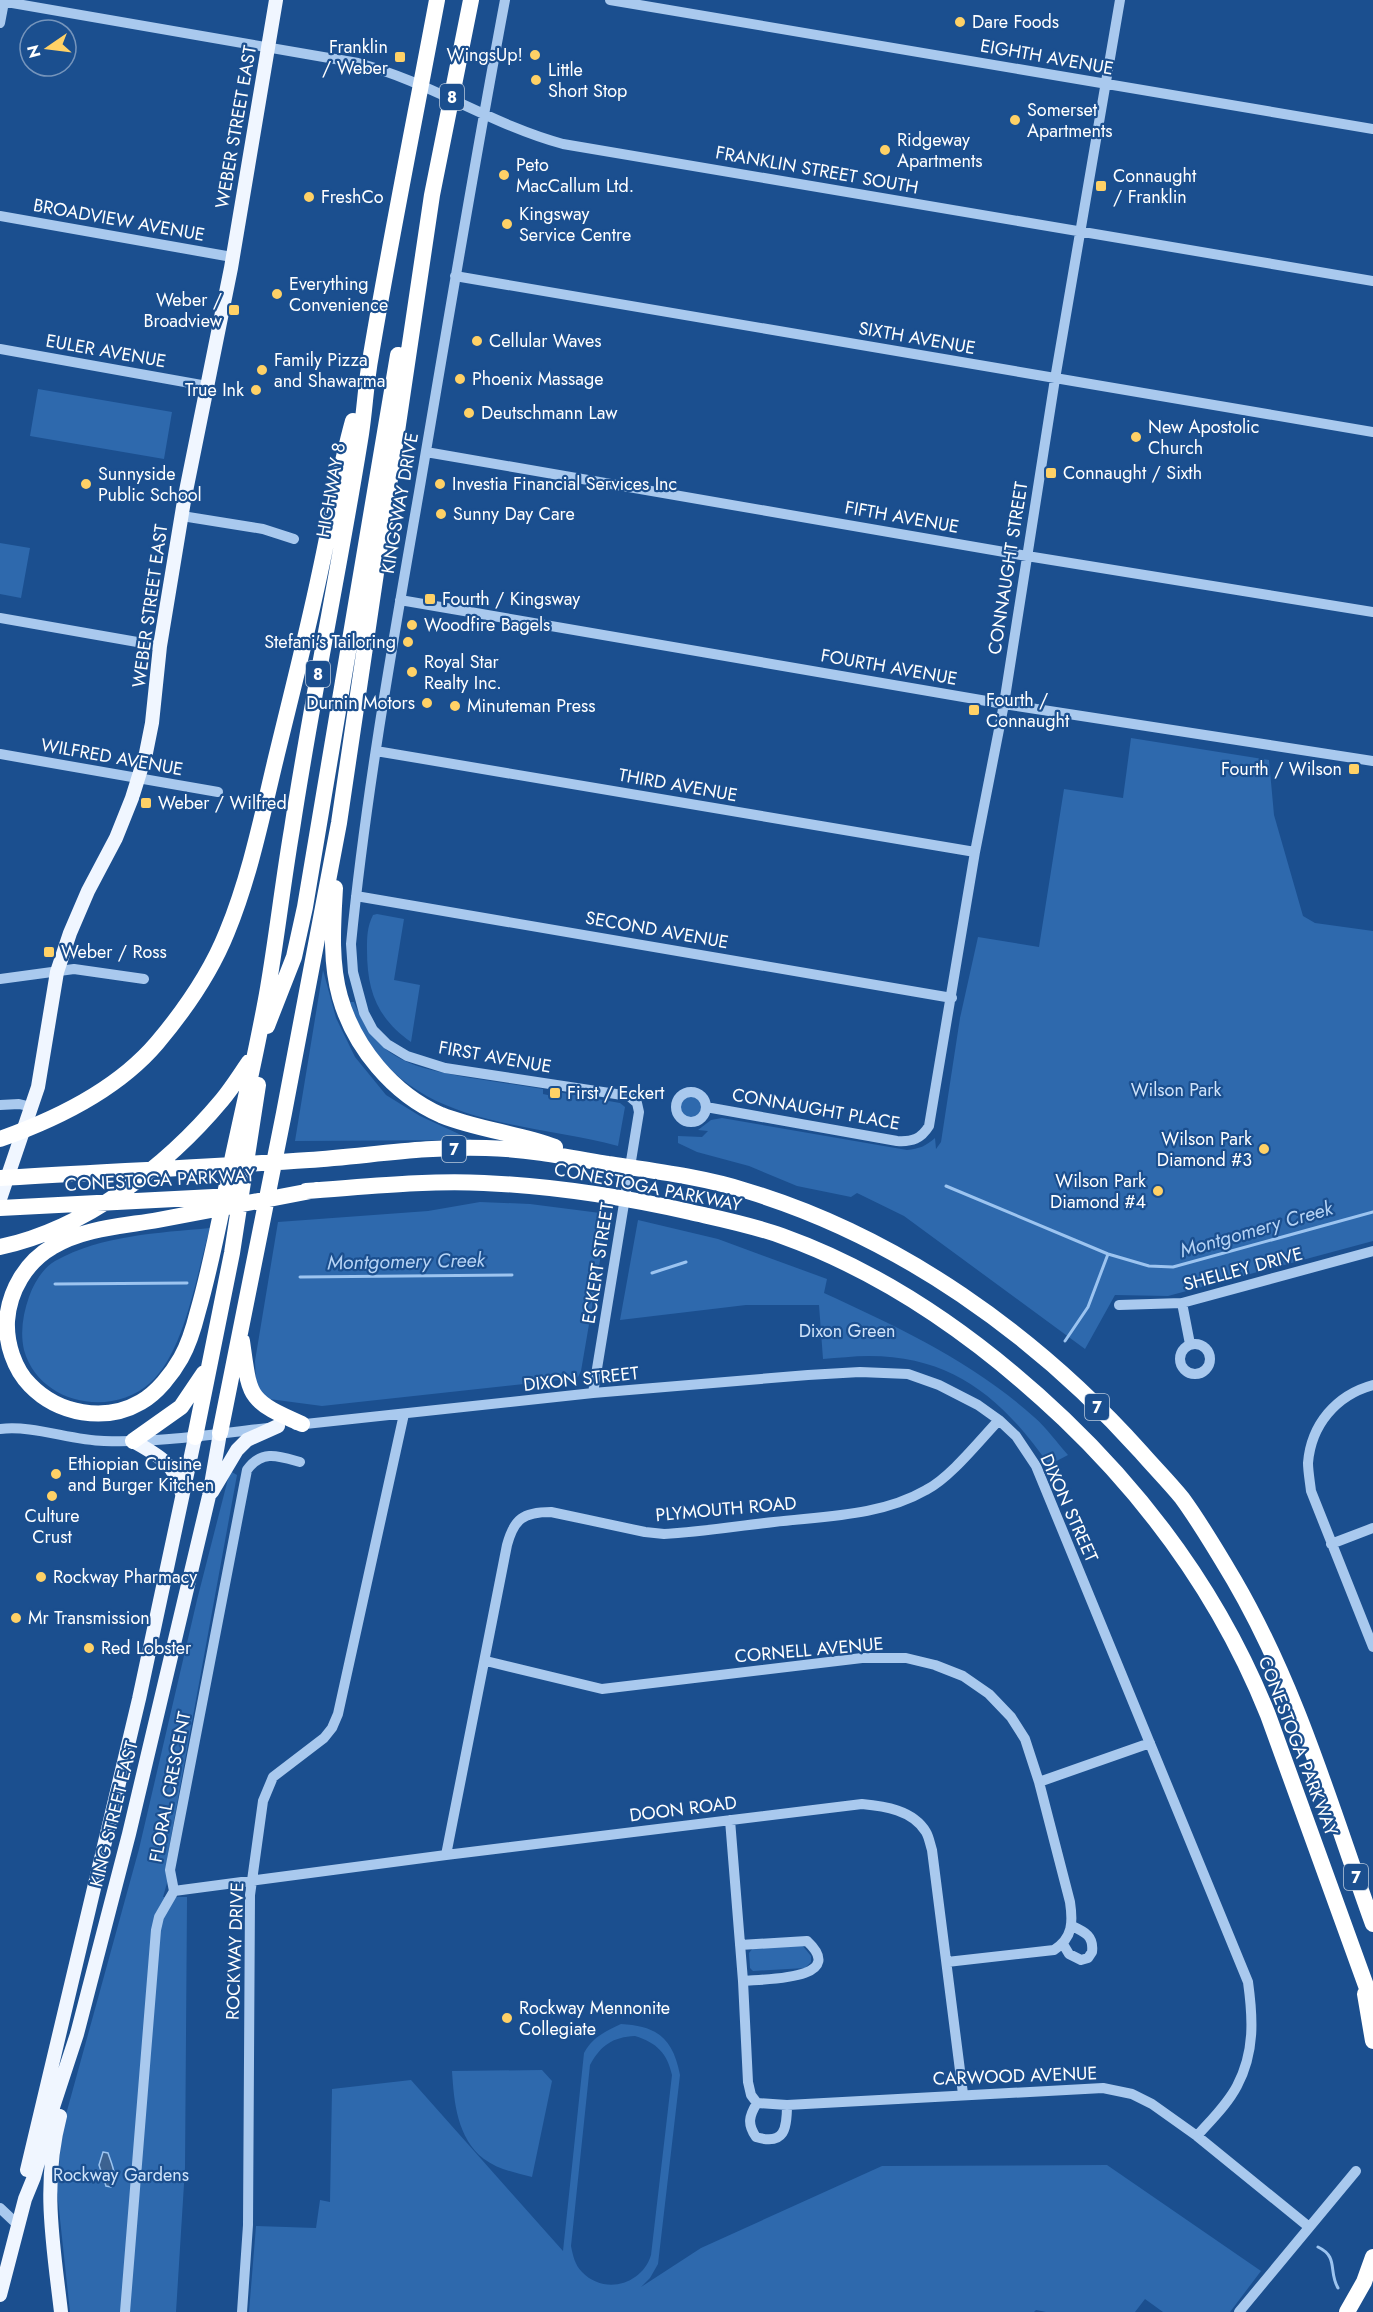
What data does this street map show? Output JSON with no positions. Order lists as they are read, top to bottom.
{
  "streets": {
    "highway": [
      "8",
      "HIGHWAY 8",
      "7",
      "CONESTOGA PARKWAY"
    ],
    "main road": ["WEBER STREET EAST", "KING STREET EAST"],
    "street": [
      "EIGHTH AVENUE",
      "FRANKLIN STREET SOUTH",
      "BROADVIEW AVENUE",
      "SIXTH AVENUE",
      "EULER AVENUE",
      "KINGSWAY DRIVE",
      "FIFTH AVENUE",
      "CONNAUGHT STREET",
      "FOURTH AVENUE",
      "WILFRED AVENUE",
      "THIRD AVENUE",
      "SECOND AVENUE",
      "FIRST AVENUE",
      "CONNAUGHT PLACE",
      "ECKERT STREET",
      "SHELLEY DRIVE",
      "DIXON STREET",
      "PLYMOUTH ROAD",
      "CORNELL AVENUE",
      "FLORAL CRESCENT",
      "DOON ROAD",
      "ROCKWAY DRIVE",
      "CARWOOD AVENUE"
    ]
  },
  "crossings": [
    ["EIGHTH AVENUE", "CONNAUGHT STREET"],
    ["WEBER STREET EAST", "FRANKLIN STREET SOUTH"],
    ["WEBER STREET EAST", "BROADVIEW AVENUE"],
    ["WEBER STREET EAST", "EULER AVENUE"],
    ["WEBER STREET EAST", "WILFRED AVENUE"],
    ["FRANKLIN STREET SOUTH", "KINGSWAY DRIVE"],
    ["FRANKLIN STREET SOUTH", "CONNAUGHT STREET"],
    ["SIXTH AVENUE", "KINGSWAY DRIVE"],
    ["SIXTH AVENUE", "CONNAUGHT STREET"],
    ["KINGSWAY DRIVE", "FIFTH AVENUE"],
    ["KINGSWAY DRIVE", "FOURTH AVENUE"],
    ["KINGSWAY DRIVE", "THIRD AVENUE"],
    ["KINGSWAY DRIVE", "SECOND AVENUE"],
    ["KINGSWAY DRIVE", "FIRST AVENUE"],
    ["FIFTH AVENUE", "CONNAUGHT STREET"],
    ["CONNAUGHT STREET", "FOURTH AVENUE"],
    ["CONNAUGHT STREET", "THIRD AVENUE"],
    ["CONNAUGHT STREET", "SECOND AVENUE"],
    ["CONNAUGHT STREET", "CONNAUGHT PLACE"],
    ["FIRST AVENUE", "ECKERT STREET"],
    ["ECKERT STREET", "DIXON STREET"],
    ["DIXON STREET", "PLYMOUTH ROAD"],
    ["DIXON STREET", "KING STREET EAST"],
    ["DIXON STREET", "ROCKWAY DRIVE"],
    ["DIXON STREET", "CARWOOD AVENUE"],
    ["PLYMOUTH ROAD", "CORNELL AVENUE"],
    ["PLYMOUTH ROAD", "DOON ROAD"],
    ["FLORAL CRESCENT", "DOON ROAD"],
    ["DOON ROAD", "ROCKWAY DRIVE"],
    ["DOON ROAD", "CARWOOD AVENUE"]
  ],
  "water": ["Montgomery Creek"],
  "parks": ["Wilson Park", "Dixon Green", "Rockway Gardens"],
  "places": {
    "other": [
      "Dare Foods",
      "WingsUp!",
      "Little Short Stop",
      "Somerset Apartments",
      "Ridgeway Apartments",
      "Peto MacCallum Ltd.",
      "FreshCo",
      "Kingsway Service Centre",
      "Everything Convenience",
      "Cellular Waves",
      "Family Pizza and Shawarma",
      "Phoenix Massage",
      "True Ink",
      "Deutschmann Law",
      "New Apostolic Church",
      "Sunnyside Public School",
      "Investia Financial Services Inc",
      "Sunny Day Care",
      "Woodfire Bagels",
      "Stefani's Tailoring",
      "Royal Star Realty Inc.",
      "Durnin Motors",
      "Minuteman Press",
      "Wilson Park Diamond #3",
      "Wilson Park Diamond #4",
      "Ethiopian Cuisine and Burger Kitchen",
      "Culture Crust",
      "Rockway Pharmacy",
      "Mr Transmission",
      "Red Lobster",
      "Rockway Mennonite Collegiate"
    ],
    "transit": [
      "Franklin / Weber",
      "Connaught / Franklin",
      "Weber / Broadview",
      "Connaught / Sixth",
      "Fourth / Kingsway",
      "Fourth / Connaught",
      "Fourth / Wilson",
      "Weber / Wilfred",
      "Weber / Ross",
      "First / Eckert"
    ]
  },
  "north": "left"
}
